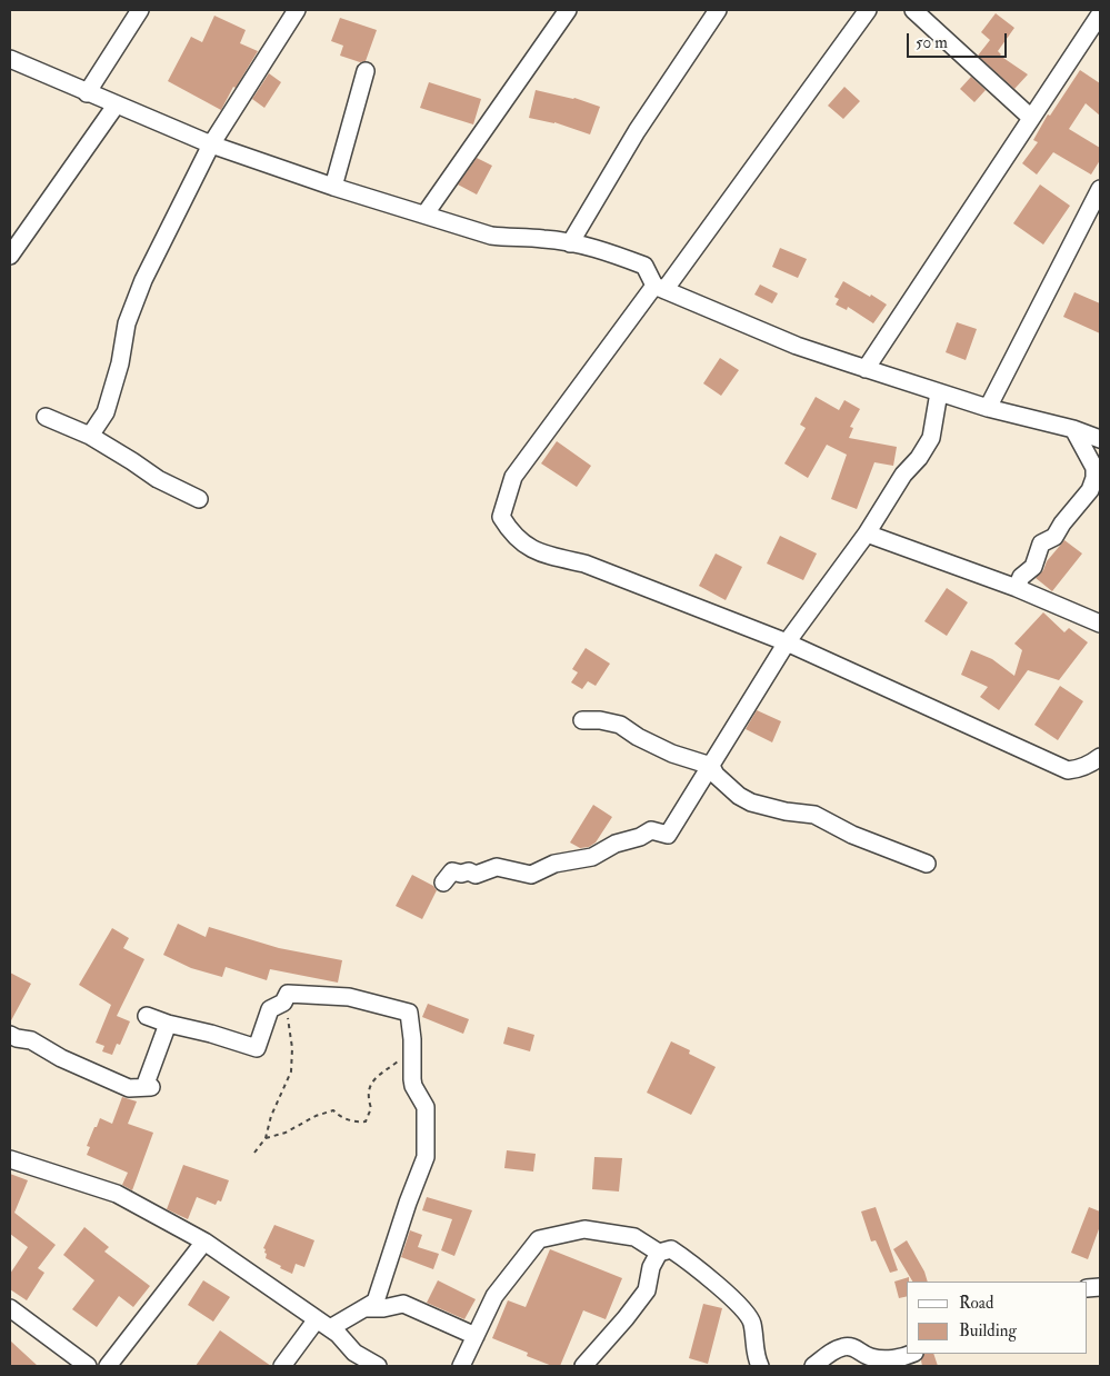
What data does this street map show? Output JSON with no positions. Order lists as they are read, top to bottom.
{
  "legend": ["Road", "Building"],
  "scale_bar": "50 m"
}
